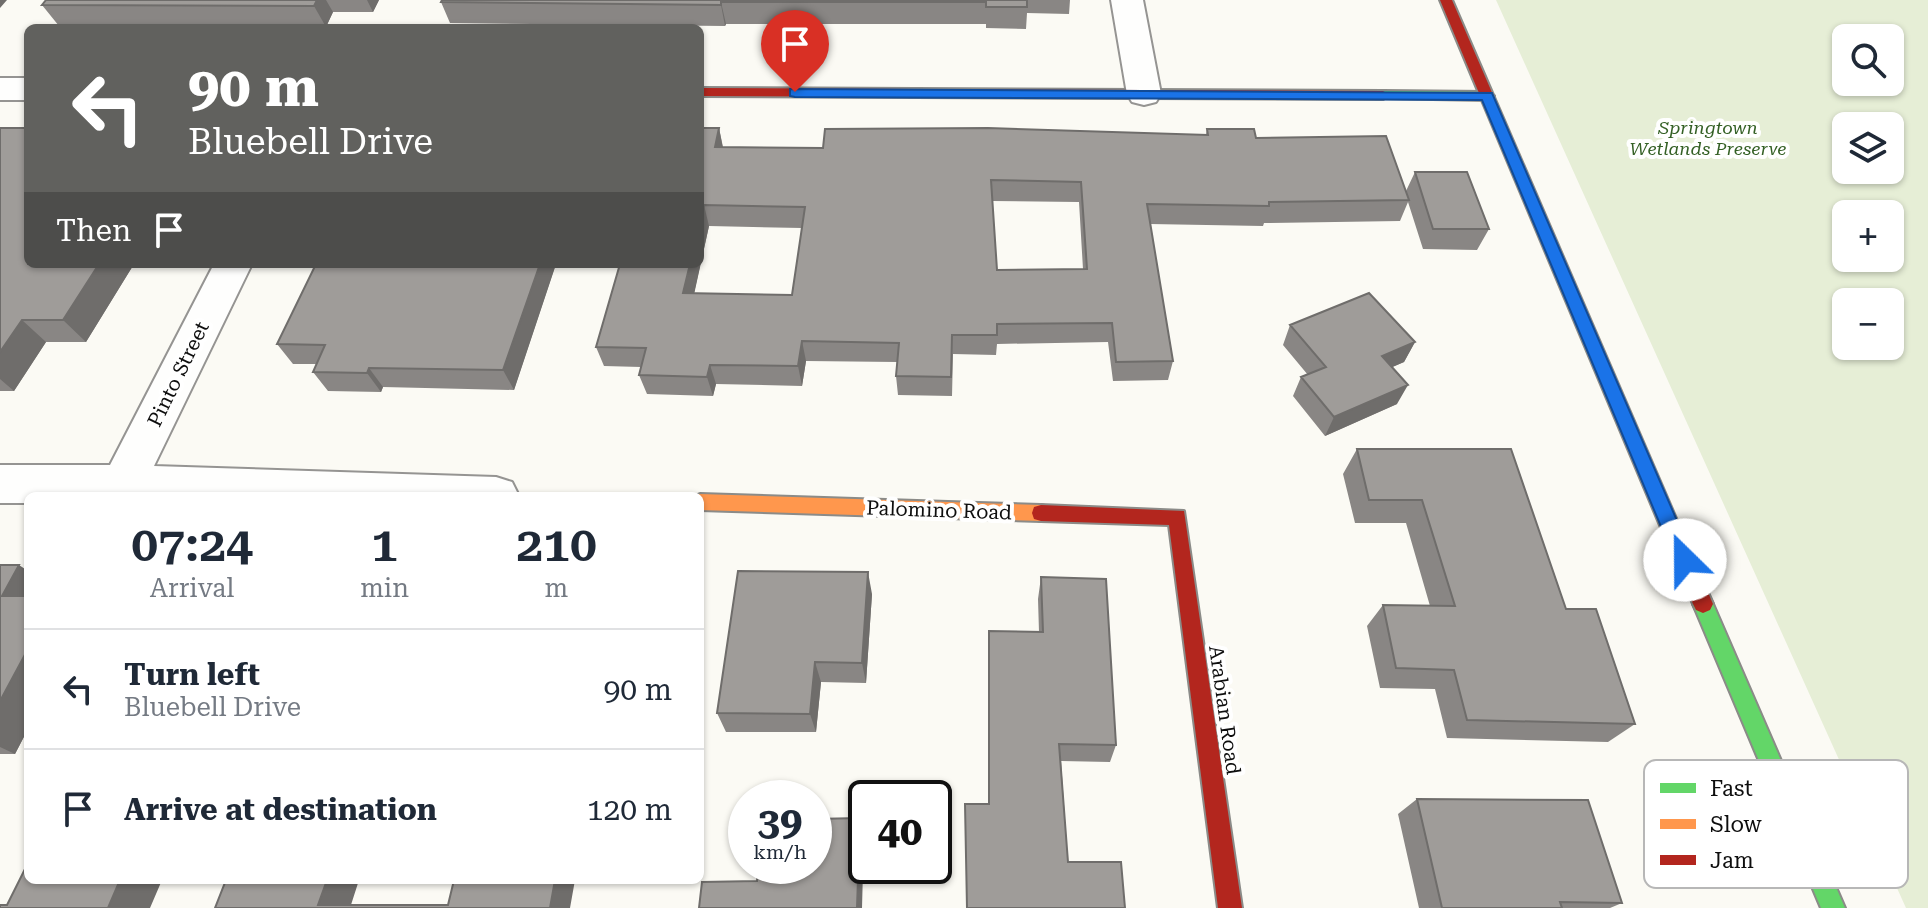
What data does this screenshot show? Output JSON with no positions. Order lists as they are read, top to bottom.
{
  "streets": {
    "street": ["Pinto Street", "Palomino Road", "Arabian Road"]
  },
  "crossings": [
    ["Palomino Road", "Arabian Road"]
  ],
  "parks": ["Springtown Wetlands Preserve"],
  "legend": ["Fast", "Slow", "Jam"],
  "page": {
    "map_buttons": ["+", "−"],
    "turn": ["90 m", "Bluebell Drive"],
    "then": "Then",
    "eta": [
      "07:24",
      "Arrival",
      "1",
      "min",
      "210",
      "m"
    ],
    "list": [
      {
        "name": "Turn left",
        "note": "Bluebell Drive",
        "value": "90 m"
      },
      {
        "name": "Arrive at destination",
        "value": "120 m"
      }
    ],
    "speed": "39 km/h",
    "limit": "40"
  }
}
